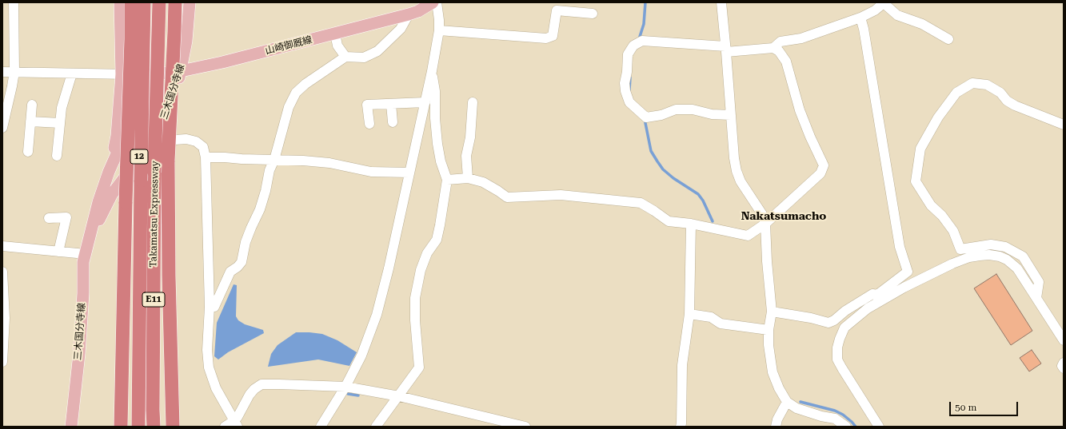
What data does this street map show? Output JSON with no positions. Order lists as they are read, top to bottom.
{
  "streets": {
    "highway": ["Takamatsu Expressway", "E11"],
    "main road": ["山崎御厩線", "三木国分寺線", "12"]
  },
  "crossings": [
    ["山崎御厩線", "三木国分寺線"]
  ],
  "districts": ["Nakatsumacho"],
  "scale_bar": "50 m"
}
